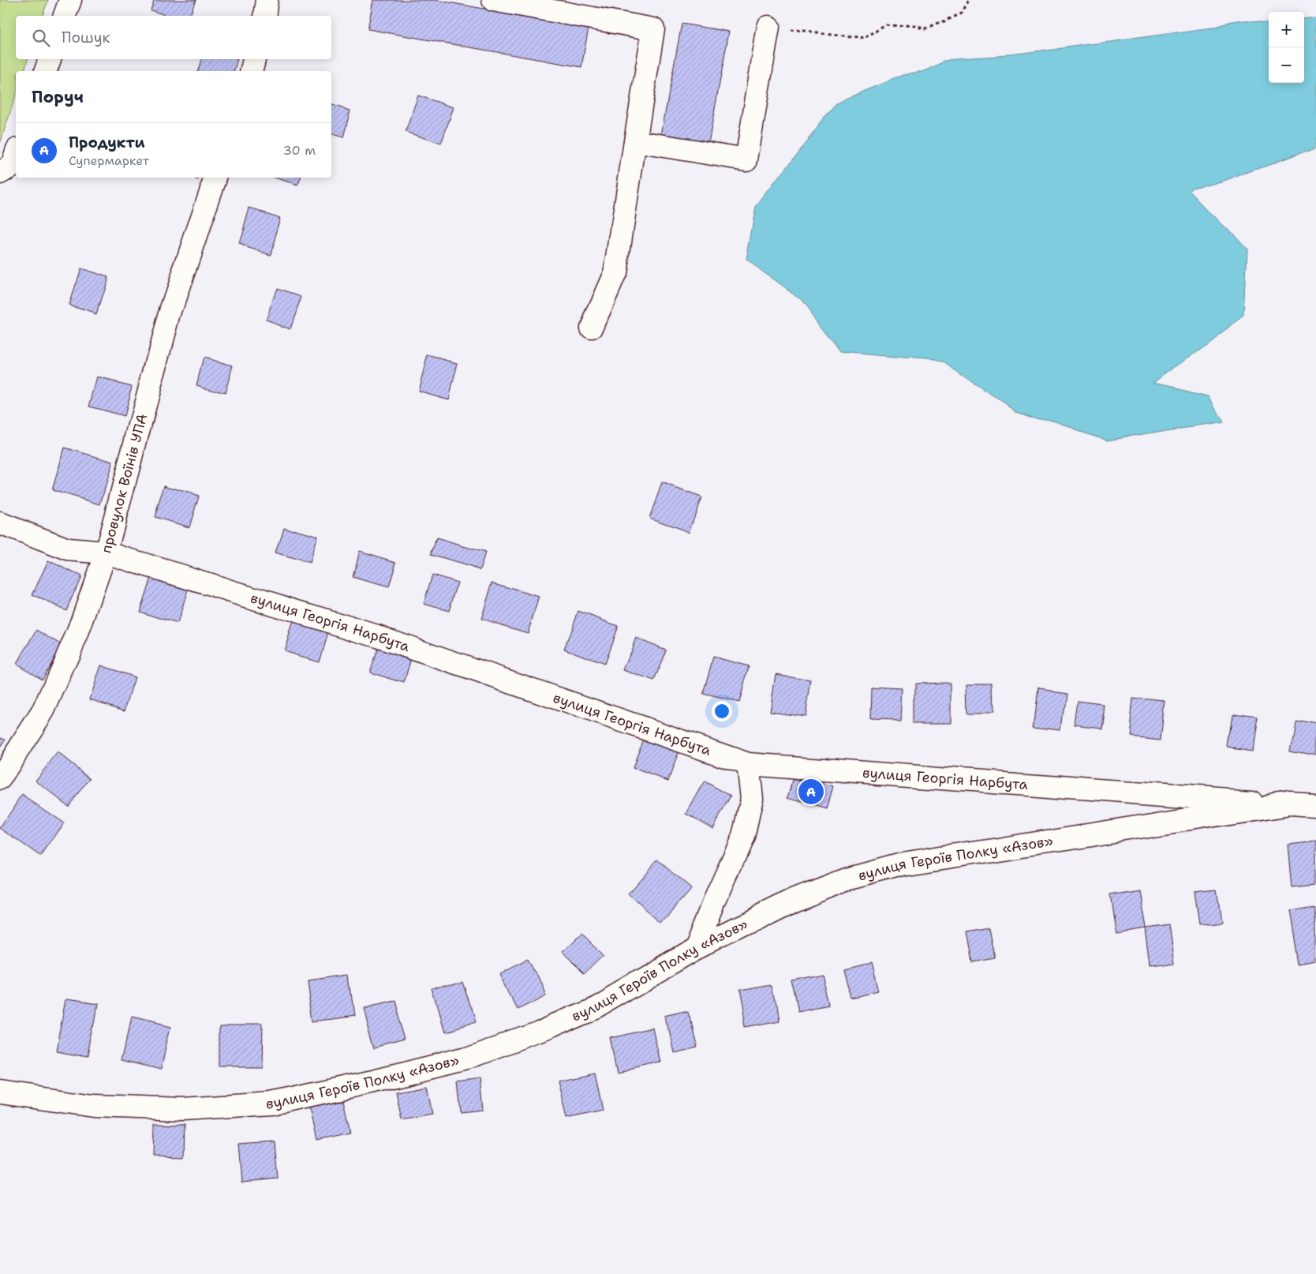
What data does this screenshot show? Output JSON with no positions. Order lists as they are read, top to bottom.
{
  "streets": {
    "street": ["провулок Воїнів УПА", "вулиця Георгія Нарбута", "вулиця Героїв Полку «Азов»"]
  },
  "crossings": [
    ["провулок Воїнів УПА", "вулиця Георгія Нарбута"],
    ["вулиця Георгія Нарбута", "вулиця Героїв Полку «Азов»"]
  ],
  "page": {
    "map_buttons": ["+", "−"],
    "search": "Пошук",
    "heading": "Поруч",
    "list": [
      {
        "mark": "A",
        "name": "Продукти",
        "note": "Супермаркет",
        "value": "30 m"
      }
    ],
    "pins": "A"
  }
}
